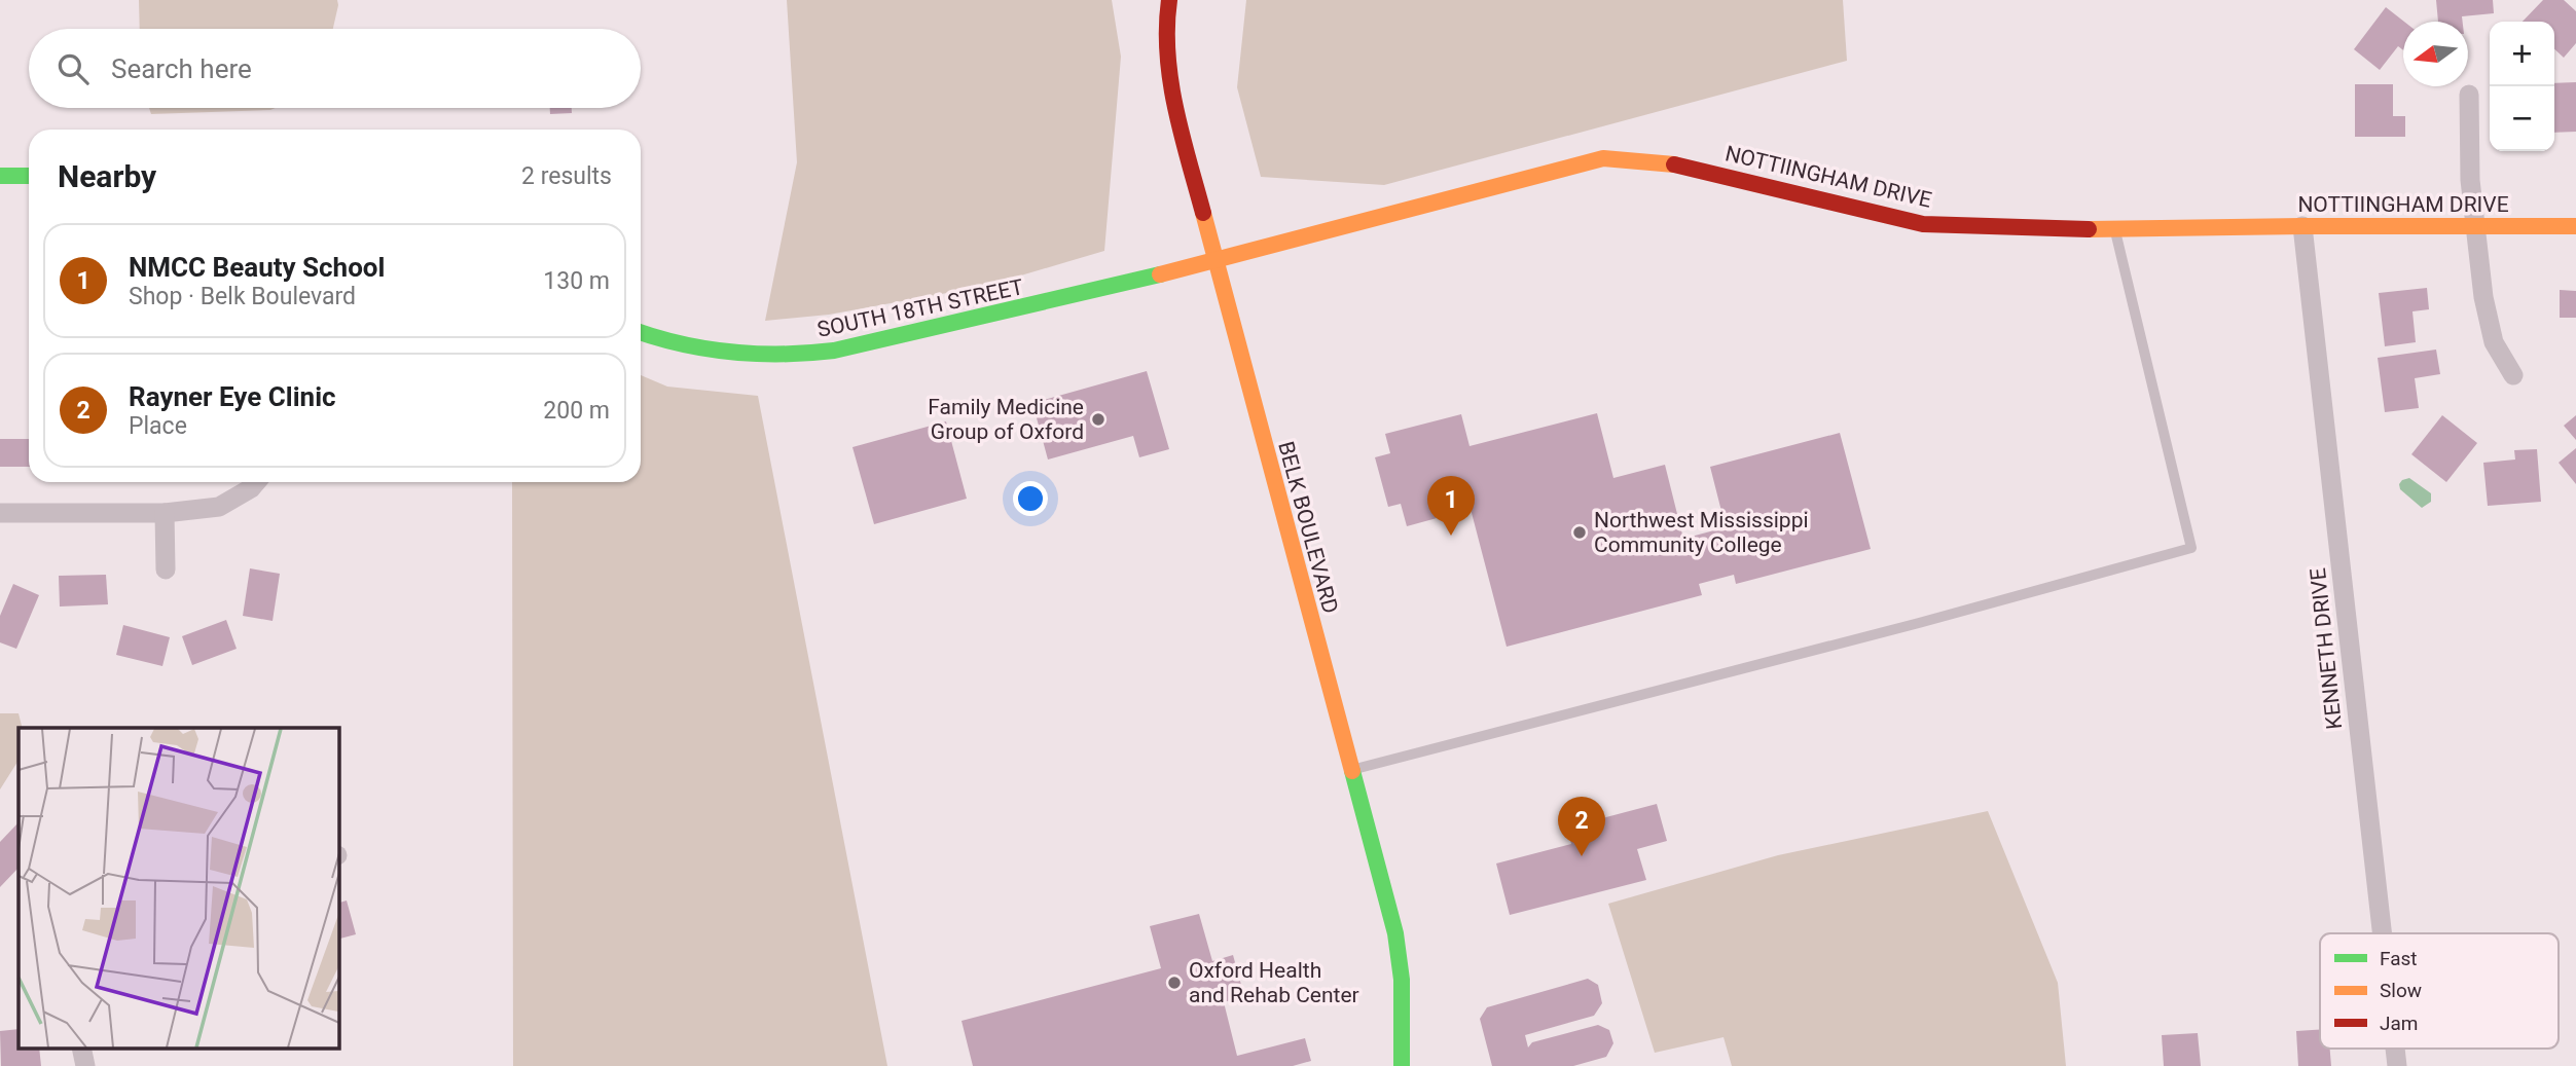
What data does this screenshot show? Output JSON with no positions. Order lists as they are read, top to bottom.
{
  "streets": {
    "street": [
      "NOTTIINGHAM DRIVE",
      "SOUTH 18TH STREET",
      "BELK BOULEVARD",
      "KENNETH DRIVE"
    ]
  },
  "crossings": [
    ["NOTTIINGHAM DRIVE", "SOUTH 18TH STREET"],
    ["NOTTIINGHAM DRIVE", "BELK BOULEVARD"],
    ["NOTTIINGHAM DRIVE", "KENNETH DRIVE"],
    ["SOUTH 18TH STREET", "BELK BOULEVARD"]
  ],
  "places": ["Family Medicine Group of Oxford", "Northwest Mississippi Community College", "Oxford Health and Rehab Center"],
  "legend": ["Fast", "Slow", "Jam"],
  "north": "left",
  "page": {
    "map_buttons": ["+", "−"],
    "search": "Search here",
    "heading": ["Nearby", "2 results"],
    "list": [
      {
        "mark": "1",
        "name": "NMCC Beauty School",
        "note": "Shop · Belk Boulevard",
        "value": "130 m"
      },
      {
        "mark": "2",
        "name": "Rayner Eye Clinic",
        "note": "Place",
        "value": "200 m"
      }
    ],
    "pins": ["1", "2"]
  }
}
